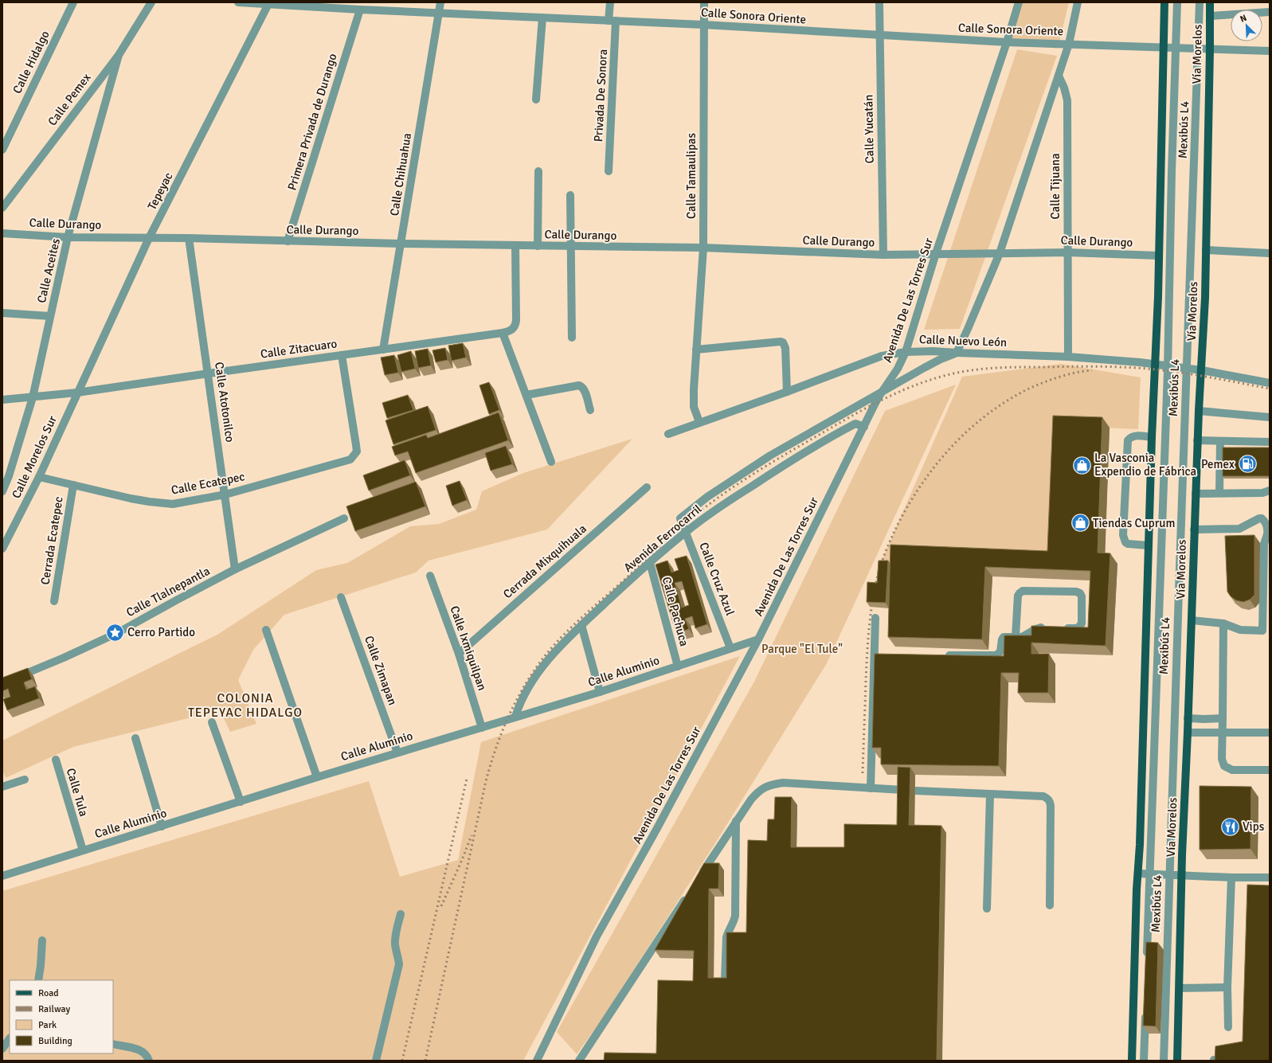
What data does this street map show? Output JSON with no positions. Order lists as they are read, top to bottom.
{
  "streets": {
    "main road": ["Vía Morelos"],
    "street": [
      "Calle Sonora Oriente",
      "Calle Hidalgo",
      "Privada De Sonora",
      "Calle Pemex",
      "Primera Privada de Durango",
      "Calle Yucatán",
      "Mexibús L4",
      "Calle Chihuahua",
      "Calle Tamaulipas",
      "Calle Tijuana",
      "Tepeyac",
      "Calle Durango",
      "Calle Aceites",
      "Avenida De Las Torres Sur",
      "Calle Nuevo León",
      "Calle Zitacuaro",
      "Calle Atotonilco",
      "Calle Morelos Sur",
      "Calle Ecatepec",
      "Avenida Ferrocarril",
      "Cerrada Ecatepec",
      "Cerrada Mixquihuala",
      "Calle Cruz Azul",
      "Calle Tlalnepantla",
      "Calle Pachuca",
      "Calle Ixmiquilpan",
      "Calle Zimapan",
      "Calle Aluminio",
      "Calle Tula"
    ]
  },
  "crossings": [
    ["Calle Sonora Oriente", "Vía Morelos"],
    ["Calle Sonora Oriente", "Privada De Sonora"],
    ["Calle Sonora Oriente", "Primera Privada de Durango"],
    ["Calle Sonora Oriente", "Calle Yucatán"],
    ["Calle Sonora Oriente", "Mexibús L4"],
    ["Calle Sonora Oriente", "Calle Chihuahua"],
    ["Calle Sonora Oriente", "Calle Tamaulipas"],
    ["Calle Sonora Oriente", "Tepeyac"],
    ["Calle Sonora Oriente", "Avenida De Las Torres Sur"],
    ["Vía Morelos", "Calle Nuevo León"],
    ["Calle Pemex", "Calle Aceites"],
    ["Primera Privada de Durango", "Calle Durango"],
    ["Calle Yucatán", "Calle Durango"],
    ["Mexibús L4", "Calle Nuevo León"],
    ["Calle Chihuahua", "Calle Durango"],
    ["Calle Chihuahua", "Calle Zitacuaro"],
    ["Calle Tamaulipas", "Calle Durango"],
    ["Calle Tamaulipas", "Calle Nuevo León"],
    ["Calle Tijuana", "Calle Durango"],
    ["Calle Tijuana", "Calle Nuevo León"],
    ["Tepeyac", "Calle Durango"],
    ["Tepeyac", "Calle Zitacuaro"],
    ["Tepeyac", "Calle Morelos Sur"],
    ["Calle Durango", "Calle Aceites"],
    ["Calle Durango", "Avenida De Las Torres Sur"],
    ["Calle Durango", "Calle Zitacuaro"],
    ["Calle Durango", "Calle Atotonilco"],
    ["Calle Aceites", "Calle Zitacuaro"],
    ["Avenida De Las Torres Sur", "Calle Nuevo León"],
    ["Avenida De Las Torres Sur", "Avenida Ferrocarril"],
    ["Avenida De Las Torres Sur", "Calle Aluminio"],
    ["Calle Nuevo León", "Avenida Ferrocarril"],
    ["Calle Zitacuaro", "Calle Atotonilco"],
    ["Calle Zitacuaro", "Calle Morelos Sur"],
    ["Calle Zitacuaro", "Calle Ecatepec"],
    ["Calle Atotonilco", "Calle Ecatepec"],
    ["Calle Atotonilco", "Calle Tlalnepantla"],
    ["Calle Morelos Sur", "Calle Ecatepec"],
    ["Calle Ecatepec", "Cerrada Ecatepec"],
    ["Avenida Ferrocarril", "Calle Cruz Azul"],
    ["Avenida Ferrocarril", "Calle Pachuca"],
    ["Avenida Ferrocarril", "Calle Aluminio"],
    ["Cerrada Mixquihuala", "Calle Ixmiquilpan"],
    ["Calle Cruz Azul", "Calle Aluminio"],
    ["Calle Pachuca", "Calle Aluminio"],
    ["Calle Ixmiquilpan", "Calle Aluminio"],
    ["Calle Zimapan", "Calle Aluminio"],
    ["Calle Aluminio", "Calle Tula"]
  ],
  "districts": ["COLONIA TEPEYAC HIDALGO"],
  "parks": ["Parque \"El Tule\""],
  "places": {
    "fuel station": ["Pemex"],
    "shop": ["La Vasconia Expendio de Fábrica", "Tiendas Cuprum"],
    "place": ["Cerro Partido"],
    "restaurant": ["Vips"]
  },
  "legend": [
    "Road",
    "Railway",
    "Park",
    "Building"
  ],
  "north": "top left"
}
